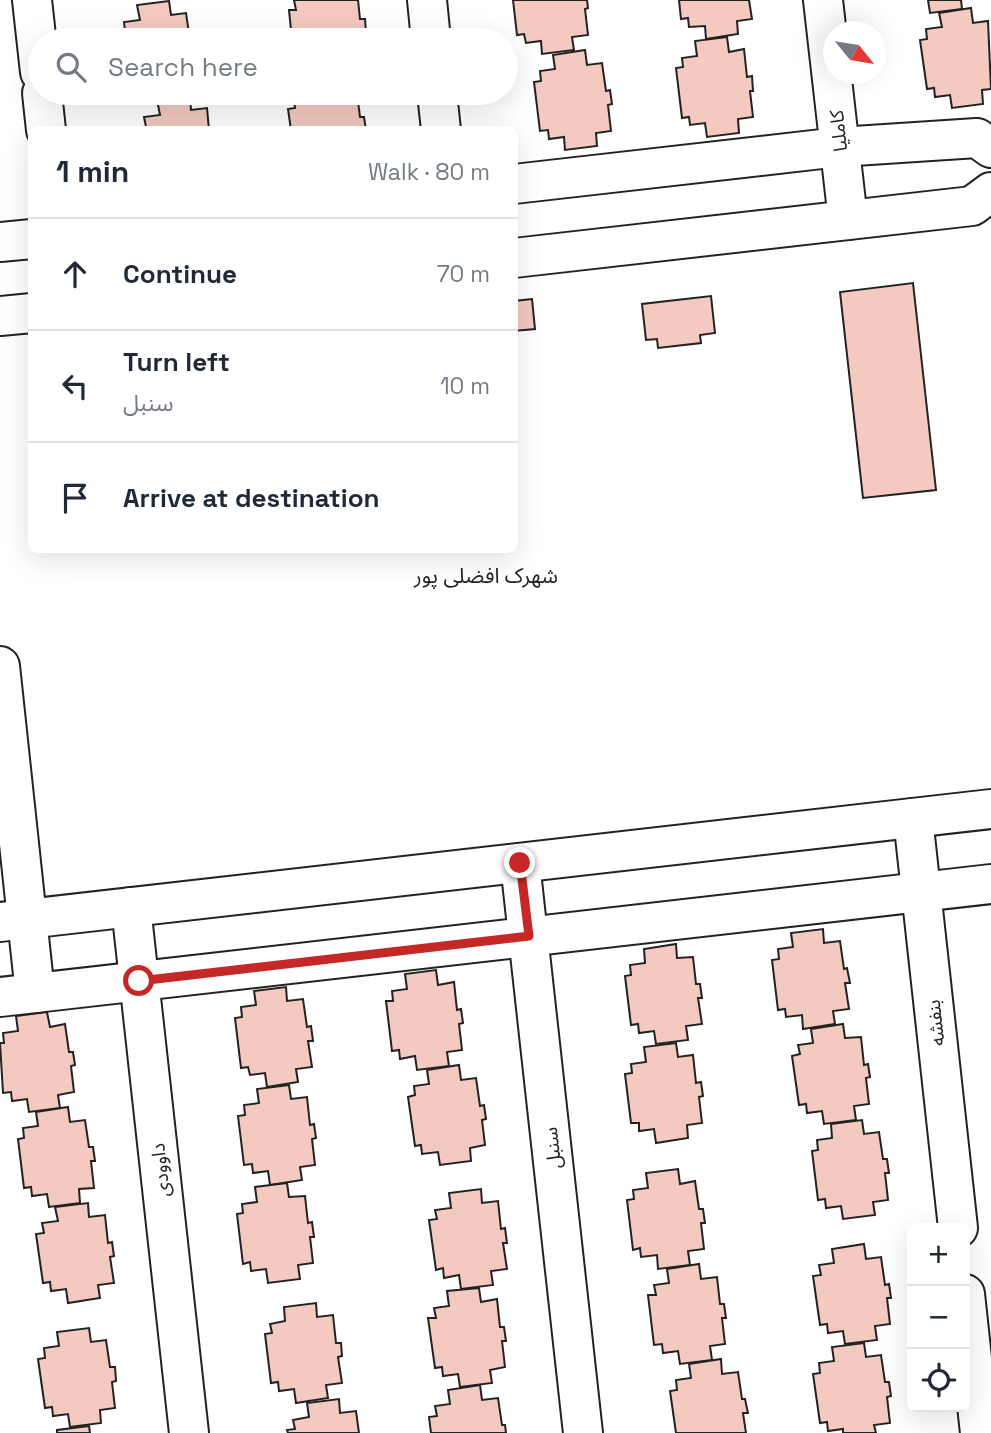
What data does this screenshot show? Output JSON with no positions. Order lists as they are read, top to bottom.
{
  "streets": {
    "street": [
      "کاملیا",
      "بنفشه",
      "سنبل",
      "داوودی"
    ]
  },
  "districts": ["شهرک افضلی ‌پور"],
  "north": "bottom right",
  "page": {
    "search": "Search here",
    "heading": ["1 min", "Walk · 80 m"],
    "list": [
      ["Continue", "70 m"],
      ["Turn left", "سنبل", "10 m"],
      "Arrive at destination"
    ],
    "map_buttons": ["+", "−"]
  }
}
